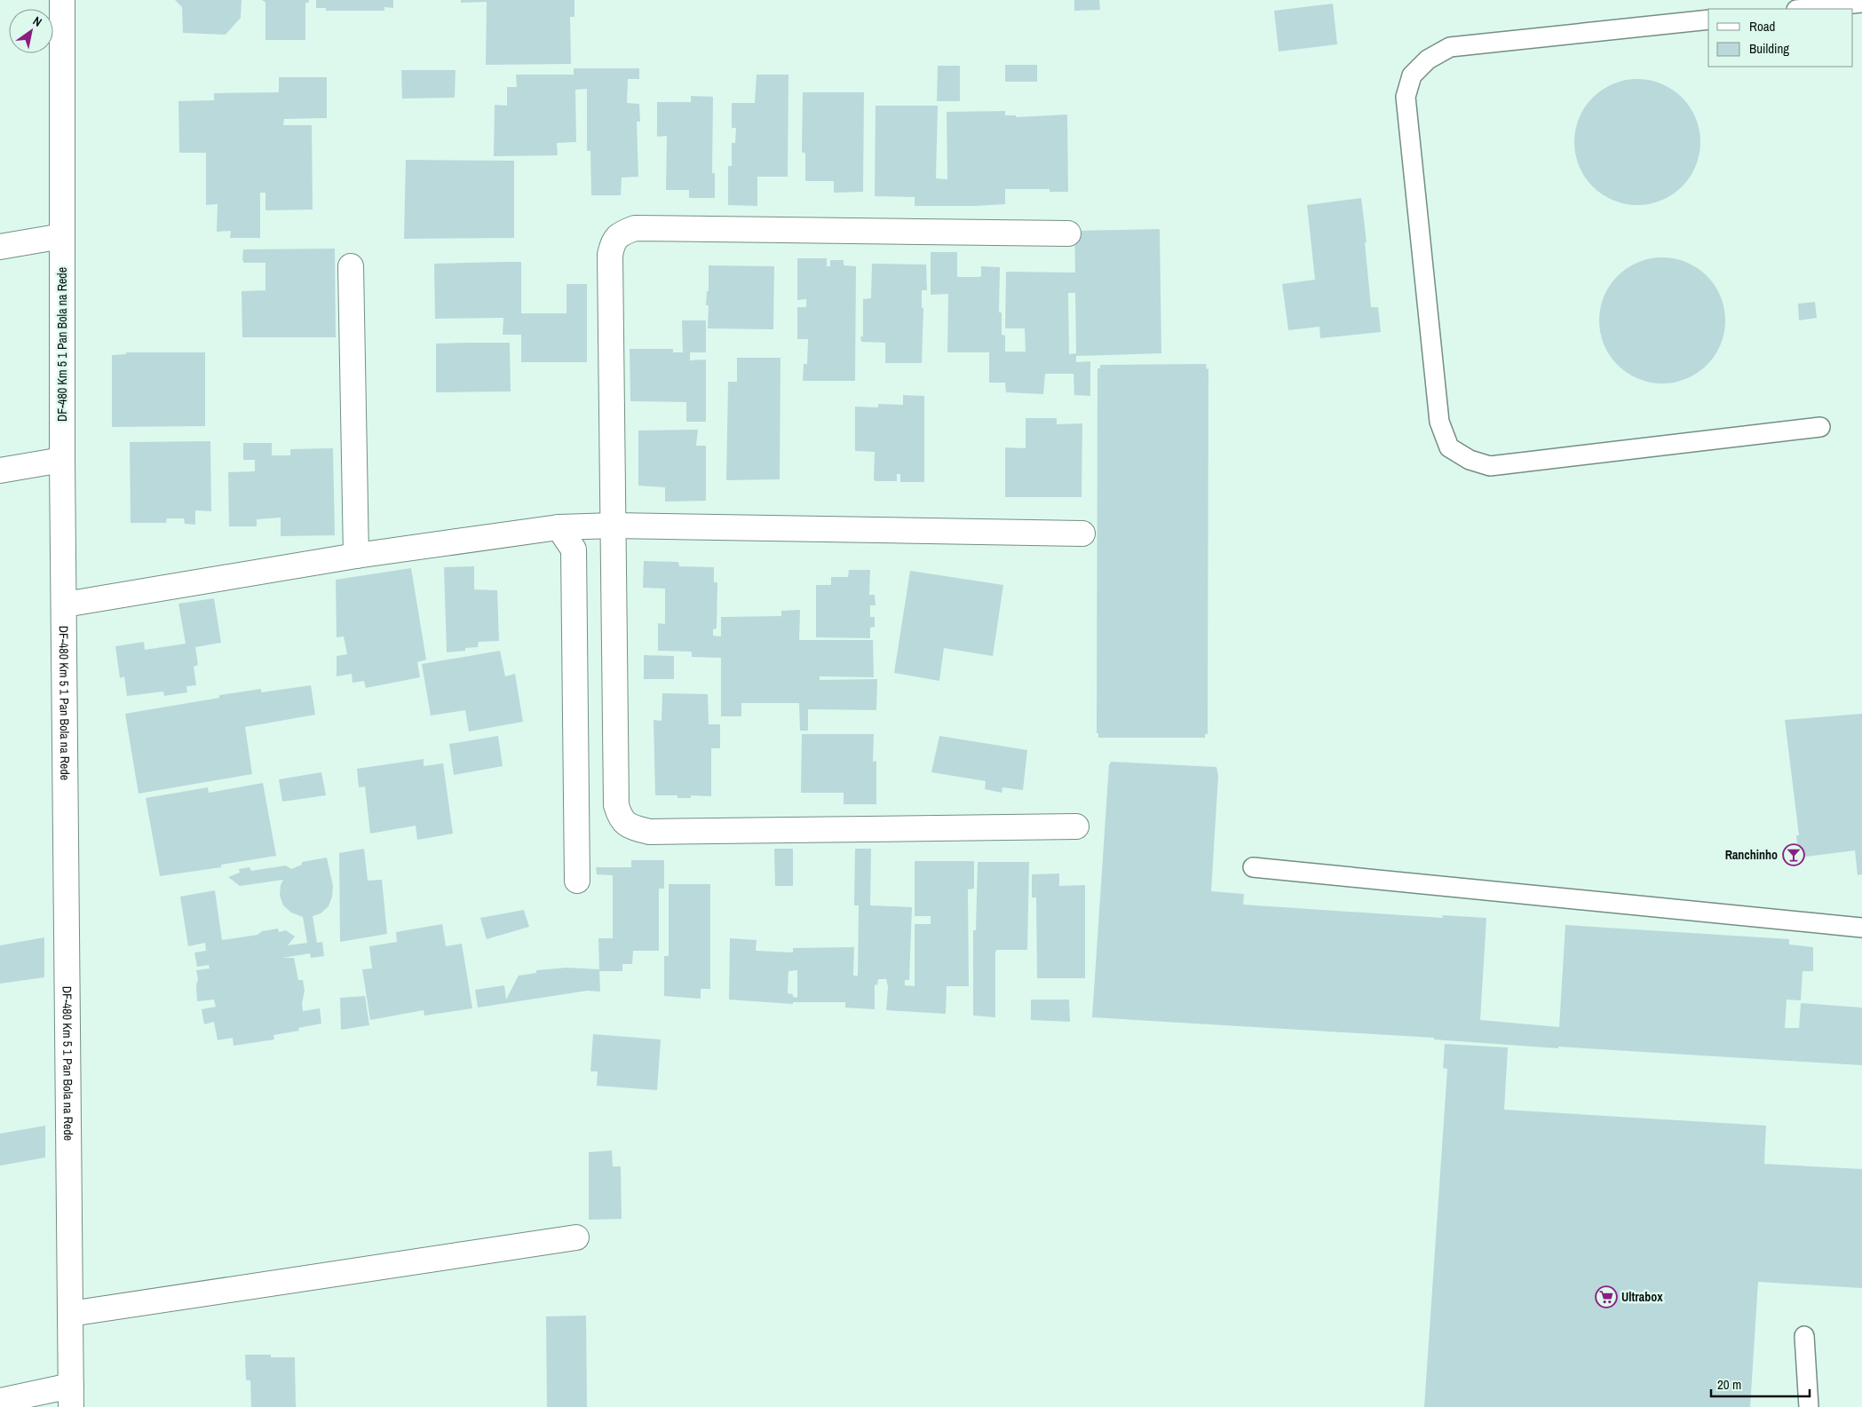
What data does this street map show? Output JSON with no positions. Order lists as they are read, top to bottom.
{
  "streets": {
    "street": ["DF-480 Km 5 1 Pan Bola na Rede"]
  },
  "places": {
    "bar": ["Ranchinho"],
    "supermarket": ["Ultrabox"]
  },
  "legend": ["Road", "Building"],
  "scale_bar": "20 m",
  "north": "top right"
}
